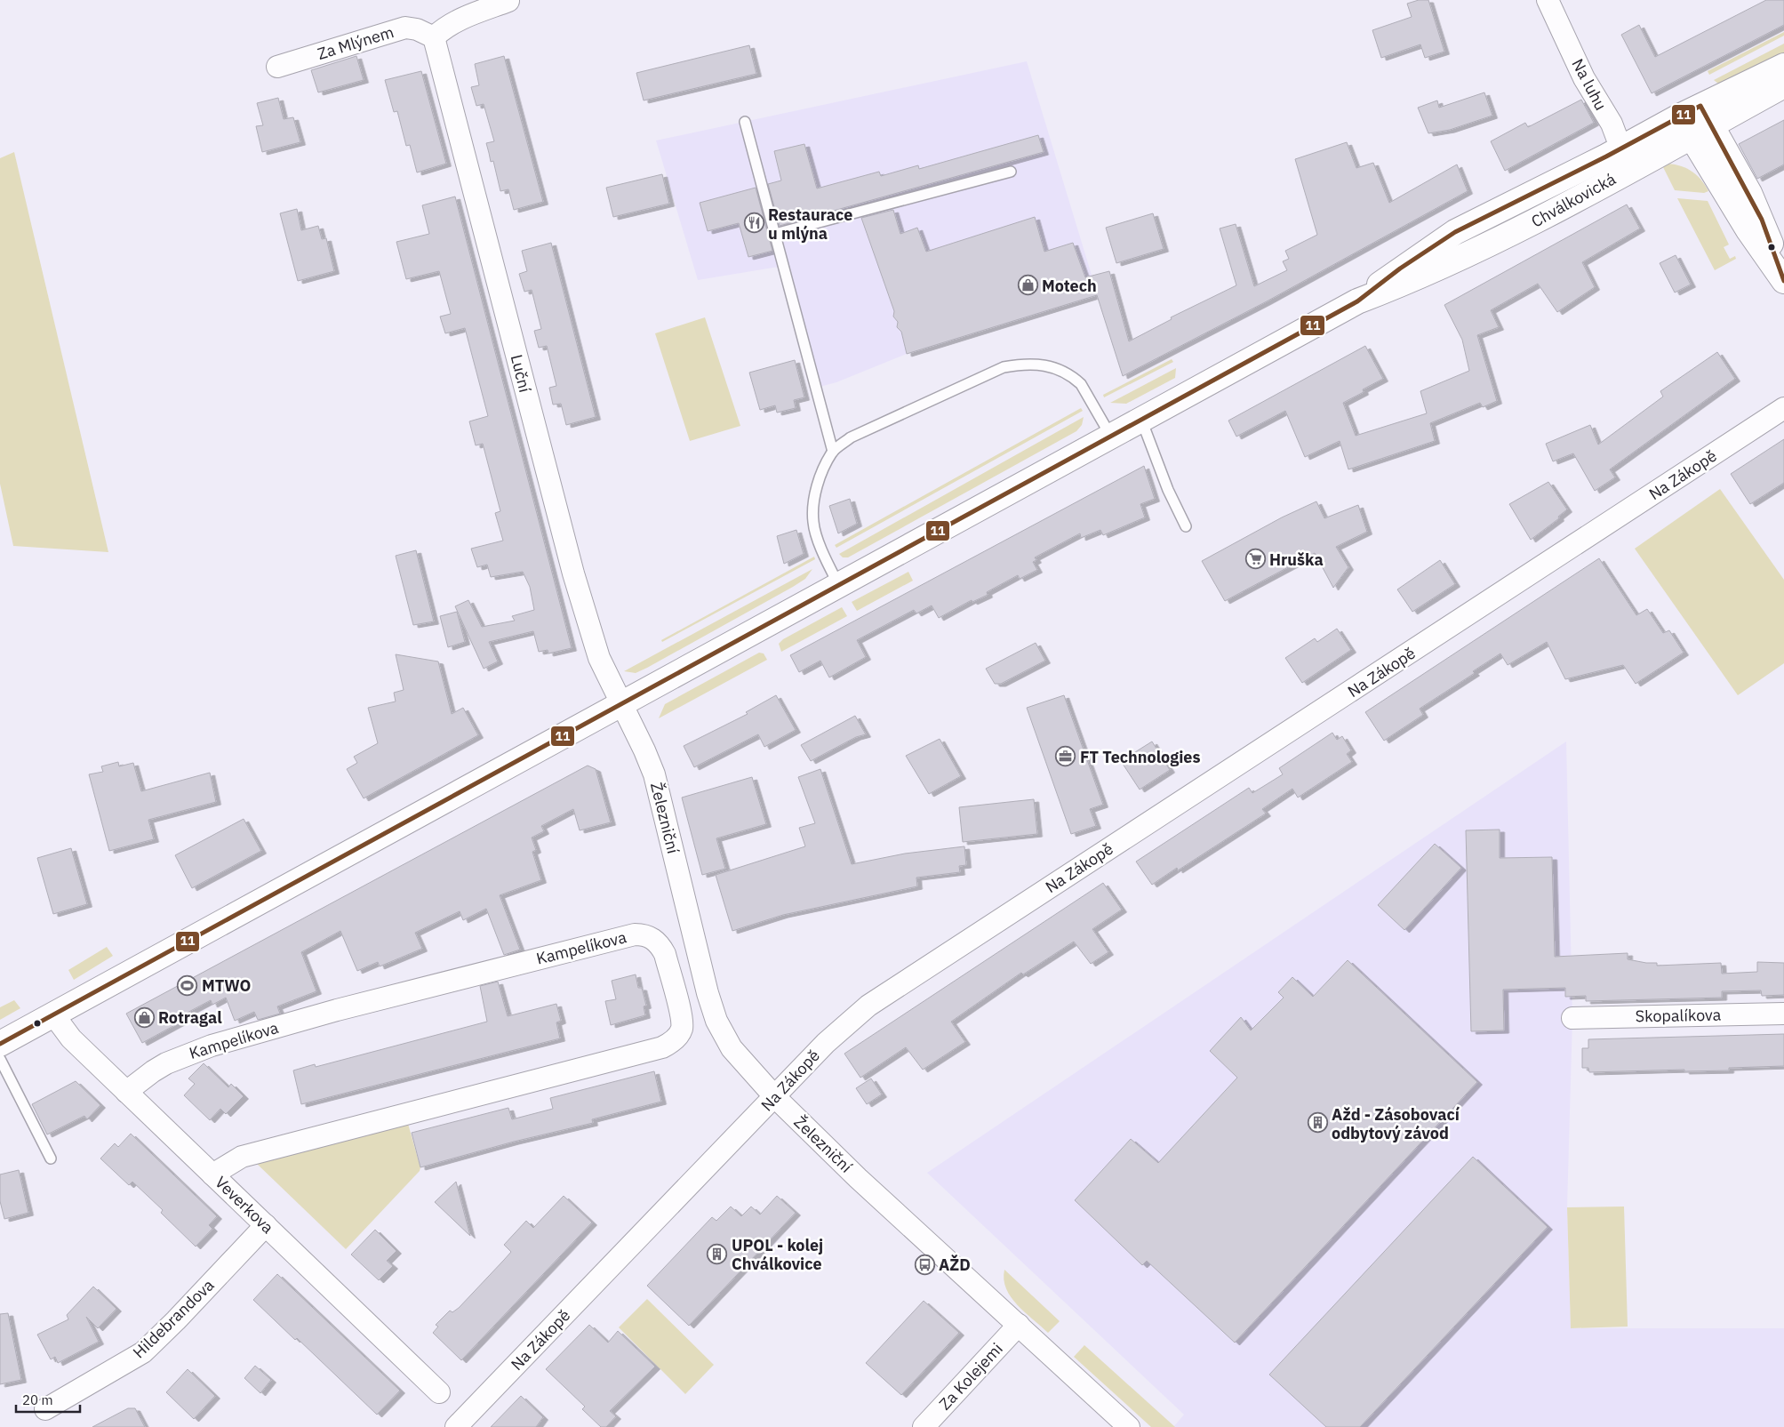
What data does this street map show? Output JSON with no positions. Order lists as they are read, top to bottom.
{
  "streets": {
    "main road": ["Chválkovická"],
    "street": [
      "Za Mlýnem",
      "Na luhu",
      "Luční",
      "Na Zákopě",
      "Železniční",
      "Kampelíkova",
      "Skopalíkova",
      "Veverkova",
      "Hildebrandova",
      "Za Kolejemi"
    ]
  },
  "crossings": [
    ["Za Mlýnem", "Luční"],
    ["Na luhu", "Chválkovická"],
    ["Chválkovická", "Luční"],
    ["Chválkovická", "Železniční"],
    ["Chválkovická", "Veverkova"],
    ["Luční", "Železniční"],
    ["Na Zákopě", "Železniční"],
    ["Železniční", "Za Kolejemi"],
    ["Kampelíkova", "Veverkova"],
    ["Veverkova", "Hildebrandova"]
  ],
  "places": {
    "restaurant": ["Restaurace u mlýna"],
    "shop": ["Motech", "Rotragal"],
    "supermarket": ["Hruška"],
    "office": ["FT Technologies"],
    "sports": ["MTWO"],
    "building": ["Ažd - Zásobovací odbytový závod", "UPOL - kolej Chválkovice"],
    "bus stop": ["AŽD"]
  },
  "lines": ["transit line 11"],
  "scale_bar": "20 m"
}
